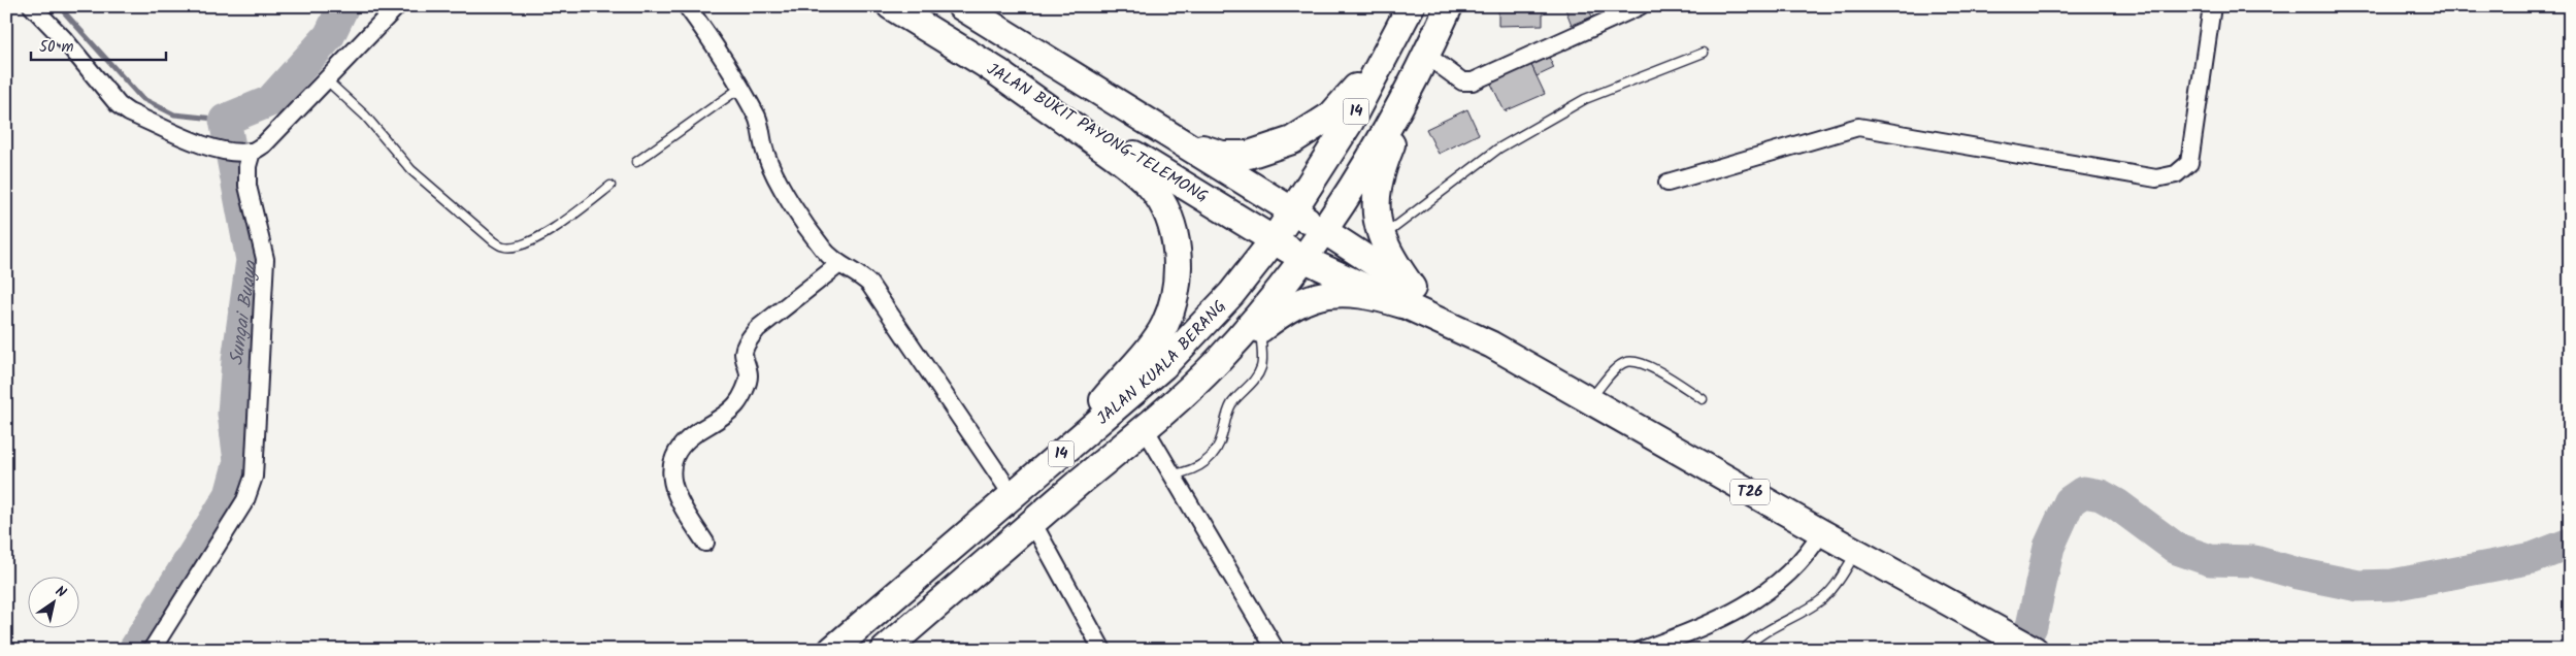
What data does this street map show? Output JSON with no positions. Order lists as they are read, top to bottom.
{
  "streets": {
    "highway": ["14", "JALAN BUKIT PAYONG-TELEMONG", "JALAN KUALA BERANG"],
    "main road": ["T26"]
  },
  "crossings": [
    ["JALAN BUKIT PAYONG-TELEMONG", "JALAN KUALA BERANG"]
  ],
  "water": ["Sungai Buaya"],
  "scale_bar": "50 m",
  "north": "top right"
}
